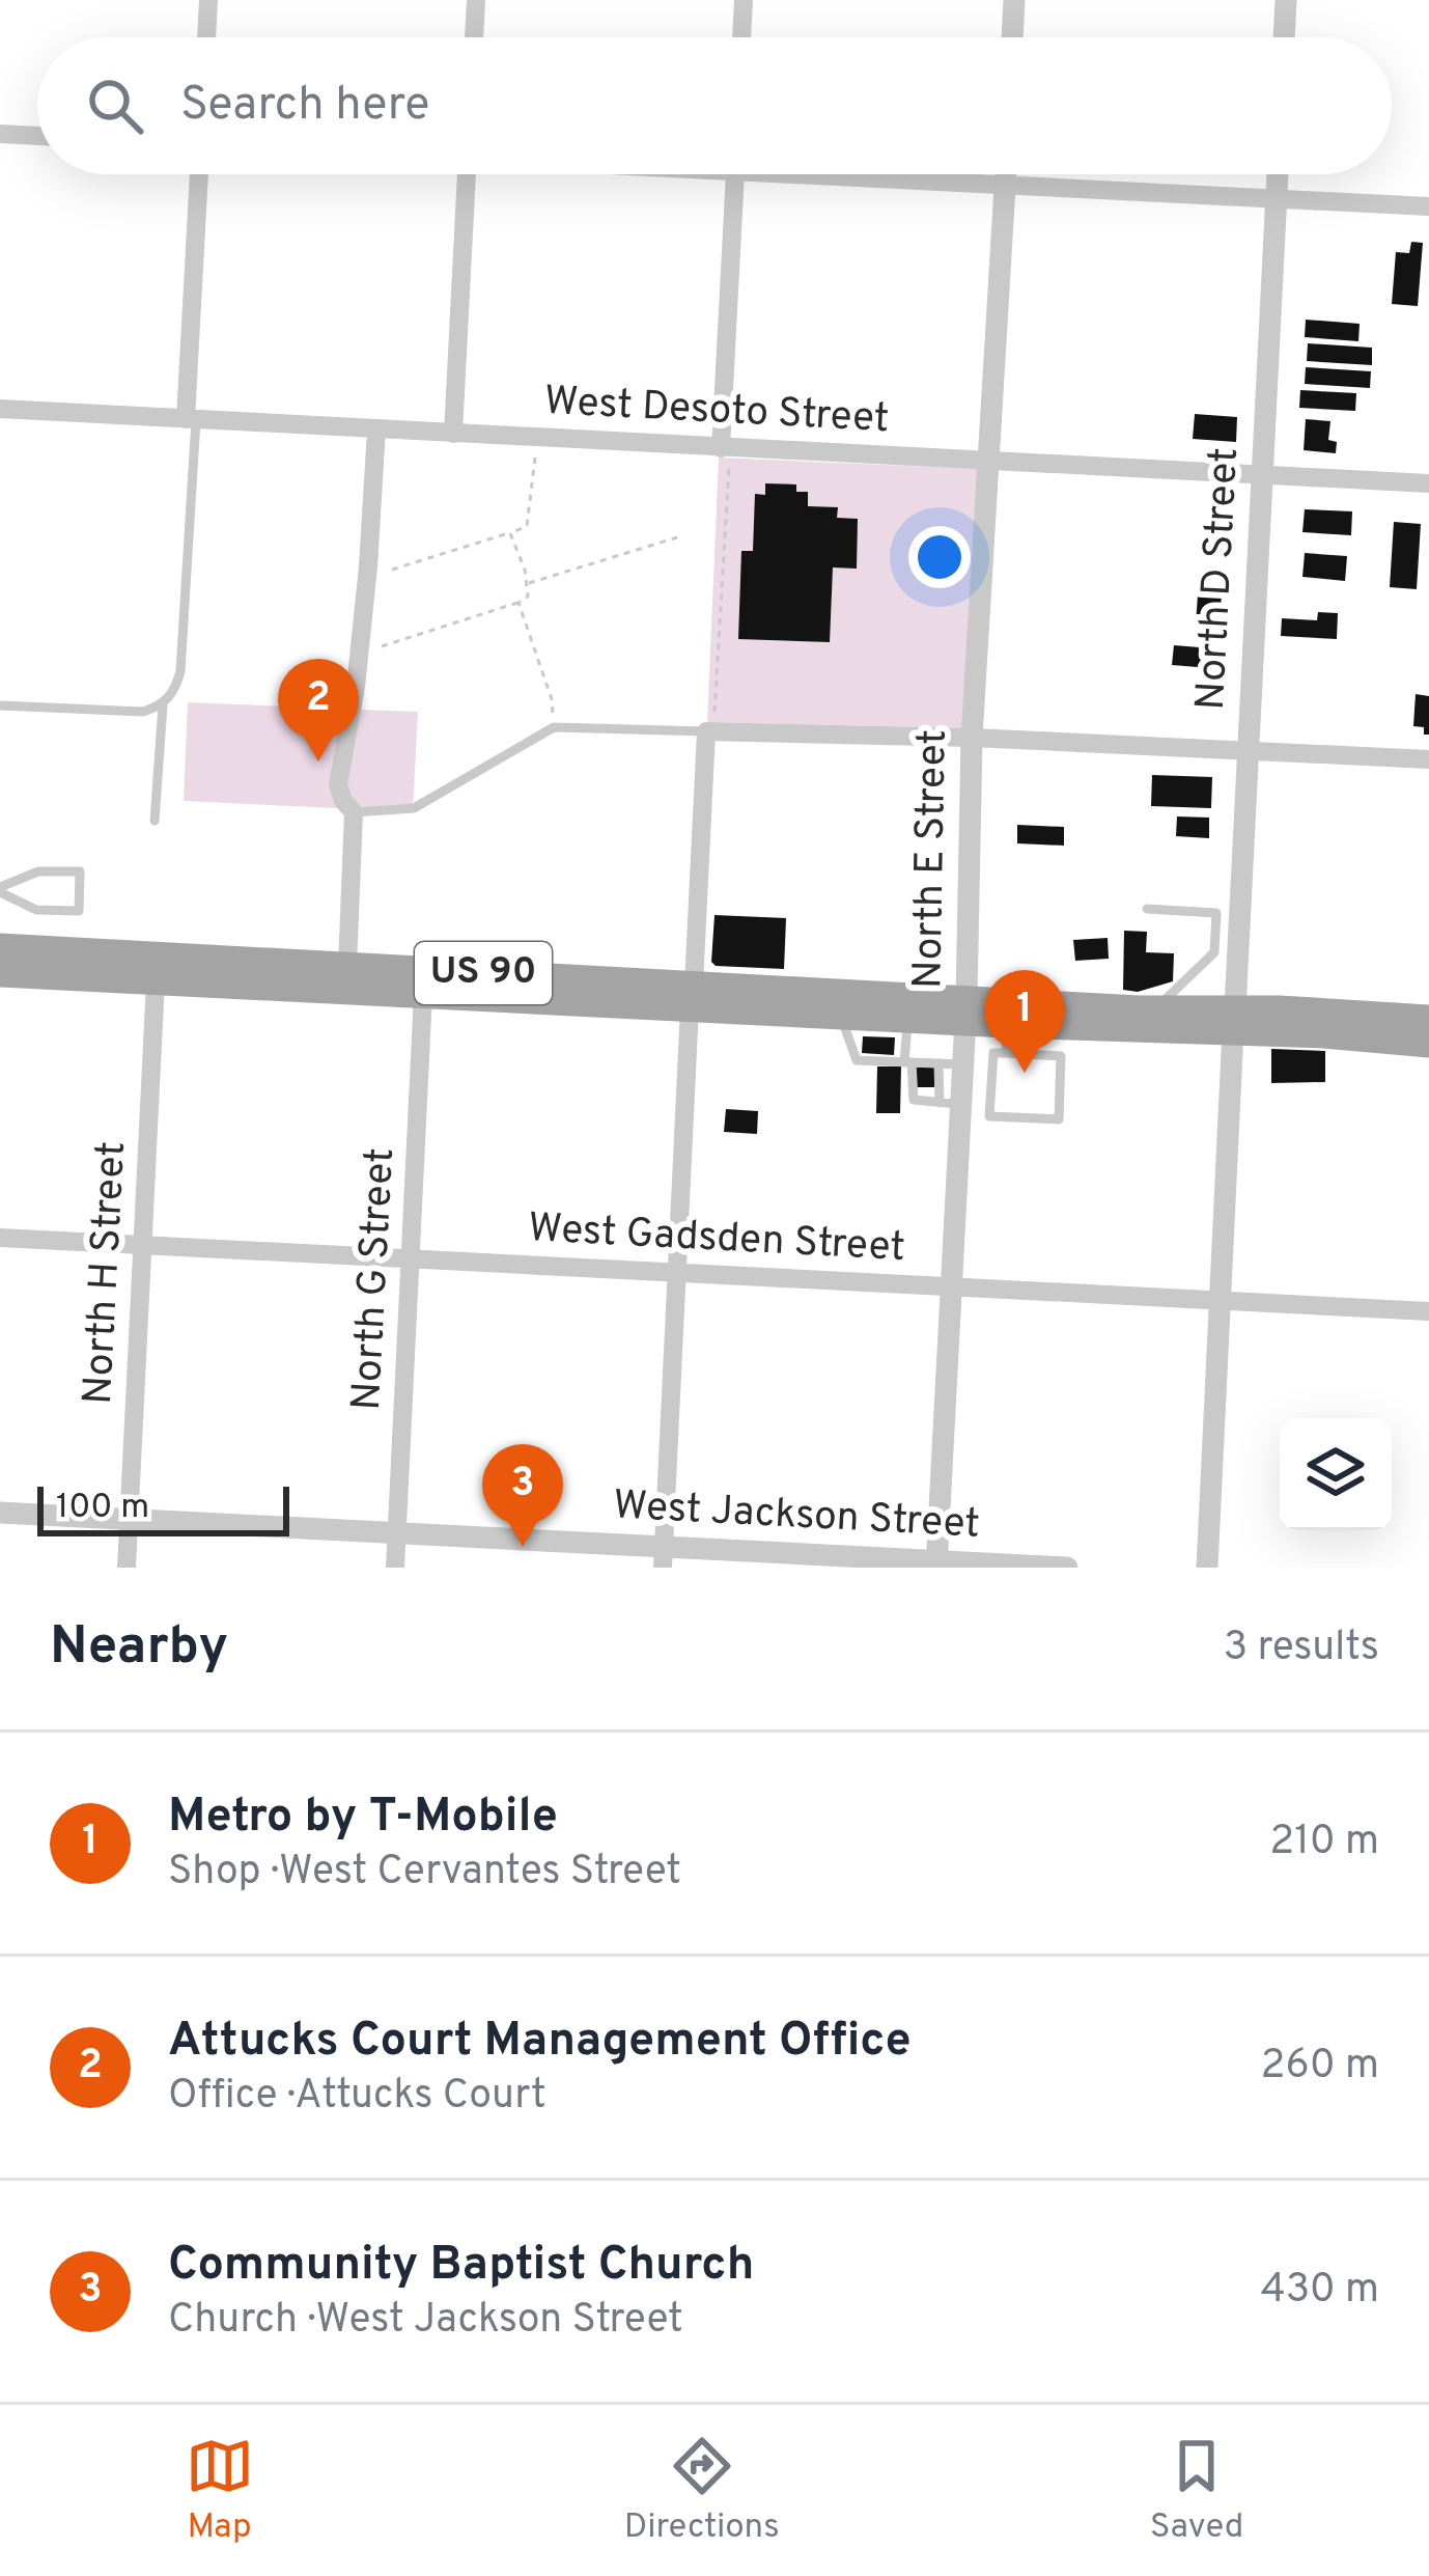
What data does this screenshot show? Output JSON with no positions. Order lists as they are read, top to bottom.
{
  "streets": {
    "main road": ["US 90"],
    "street": [
      "West Desoto Street",
      "North D Street",
      "North E Street",
      "West Gadsden Street",
      "North H Street",
      "North G Street",
      "West Jackson Street"
    ]
  },
  "crossings": [
    ["West Desoto Street", "North D Street"],
    ["West Desoto Street", "North E Street"],
    ["North D Street", "US 90"],
    ["North D Street", "West Gadsden Street"],
    ["North E Street", "US 90"],
    ["North E Street", "West Gadsden Street"],
    ["North E Street", "West Jackson Street"],
    ["US 90", "North H Street"],
    ["US 90", "North G Street"],
    ["West Gadsden Street", "North H Street"],
    ["West Gadsden Street", "North G Street"],
    ["North H Street", "West Jackson Street"],
    ["North G Street", "West Jackson Street"]
  ],
  "scale_bar": "100 m",
  "page": {
    "search": "Search here",
    "pins": ["2", "1", "3"],
    "scale": "100 m",
    "heading": ["Nearby", "3 results"],
    "list": [
      {
        "mark": "1",
        "name": "Metro by T-Mobile",
        "note": "Shop · West Cervantes Street",
        "value": "210 m"
      },
      {
        "mark": "2",
        "name": "Attucks Court Management Office",
        "note": "Office · Attucks Court",
        "value": "260 m"
      },
      {
        "mark": "3",
        "name": "Community Baptist Church",
        "note": "Church · West Jackson Street",
        "value": "430 m"
      }
    ],
    "nav": ["Map", "Directions", "Saved"]
  }
}
